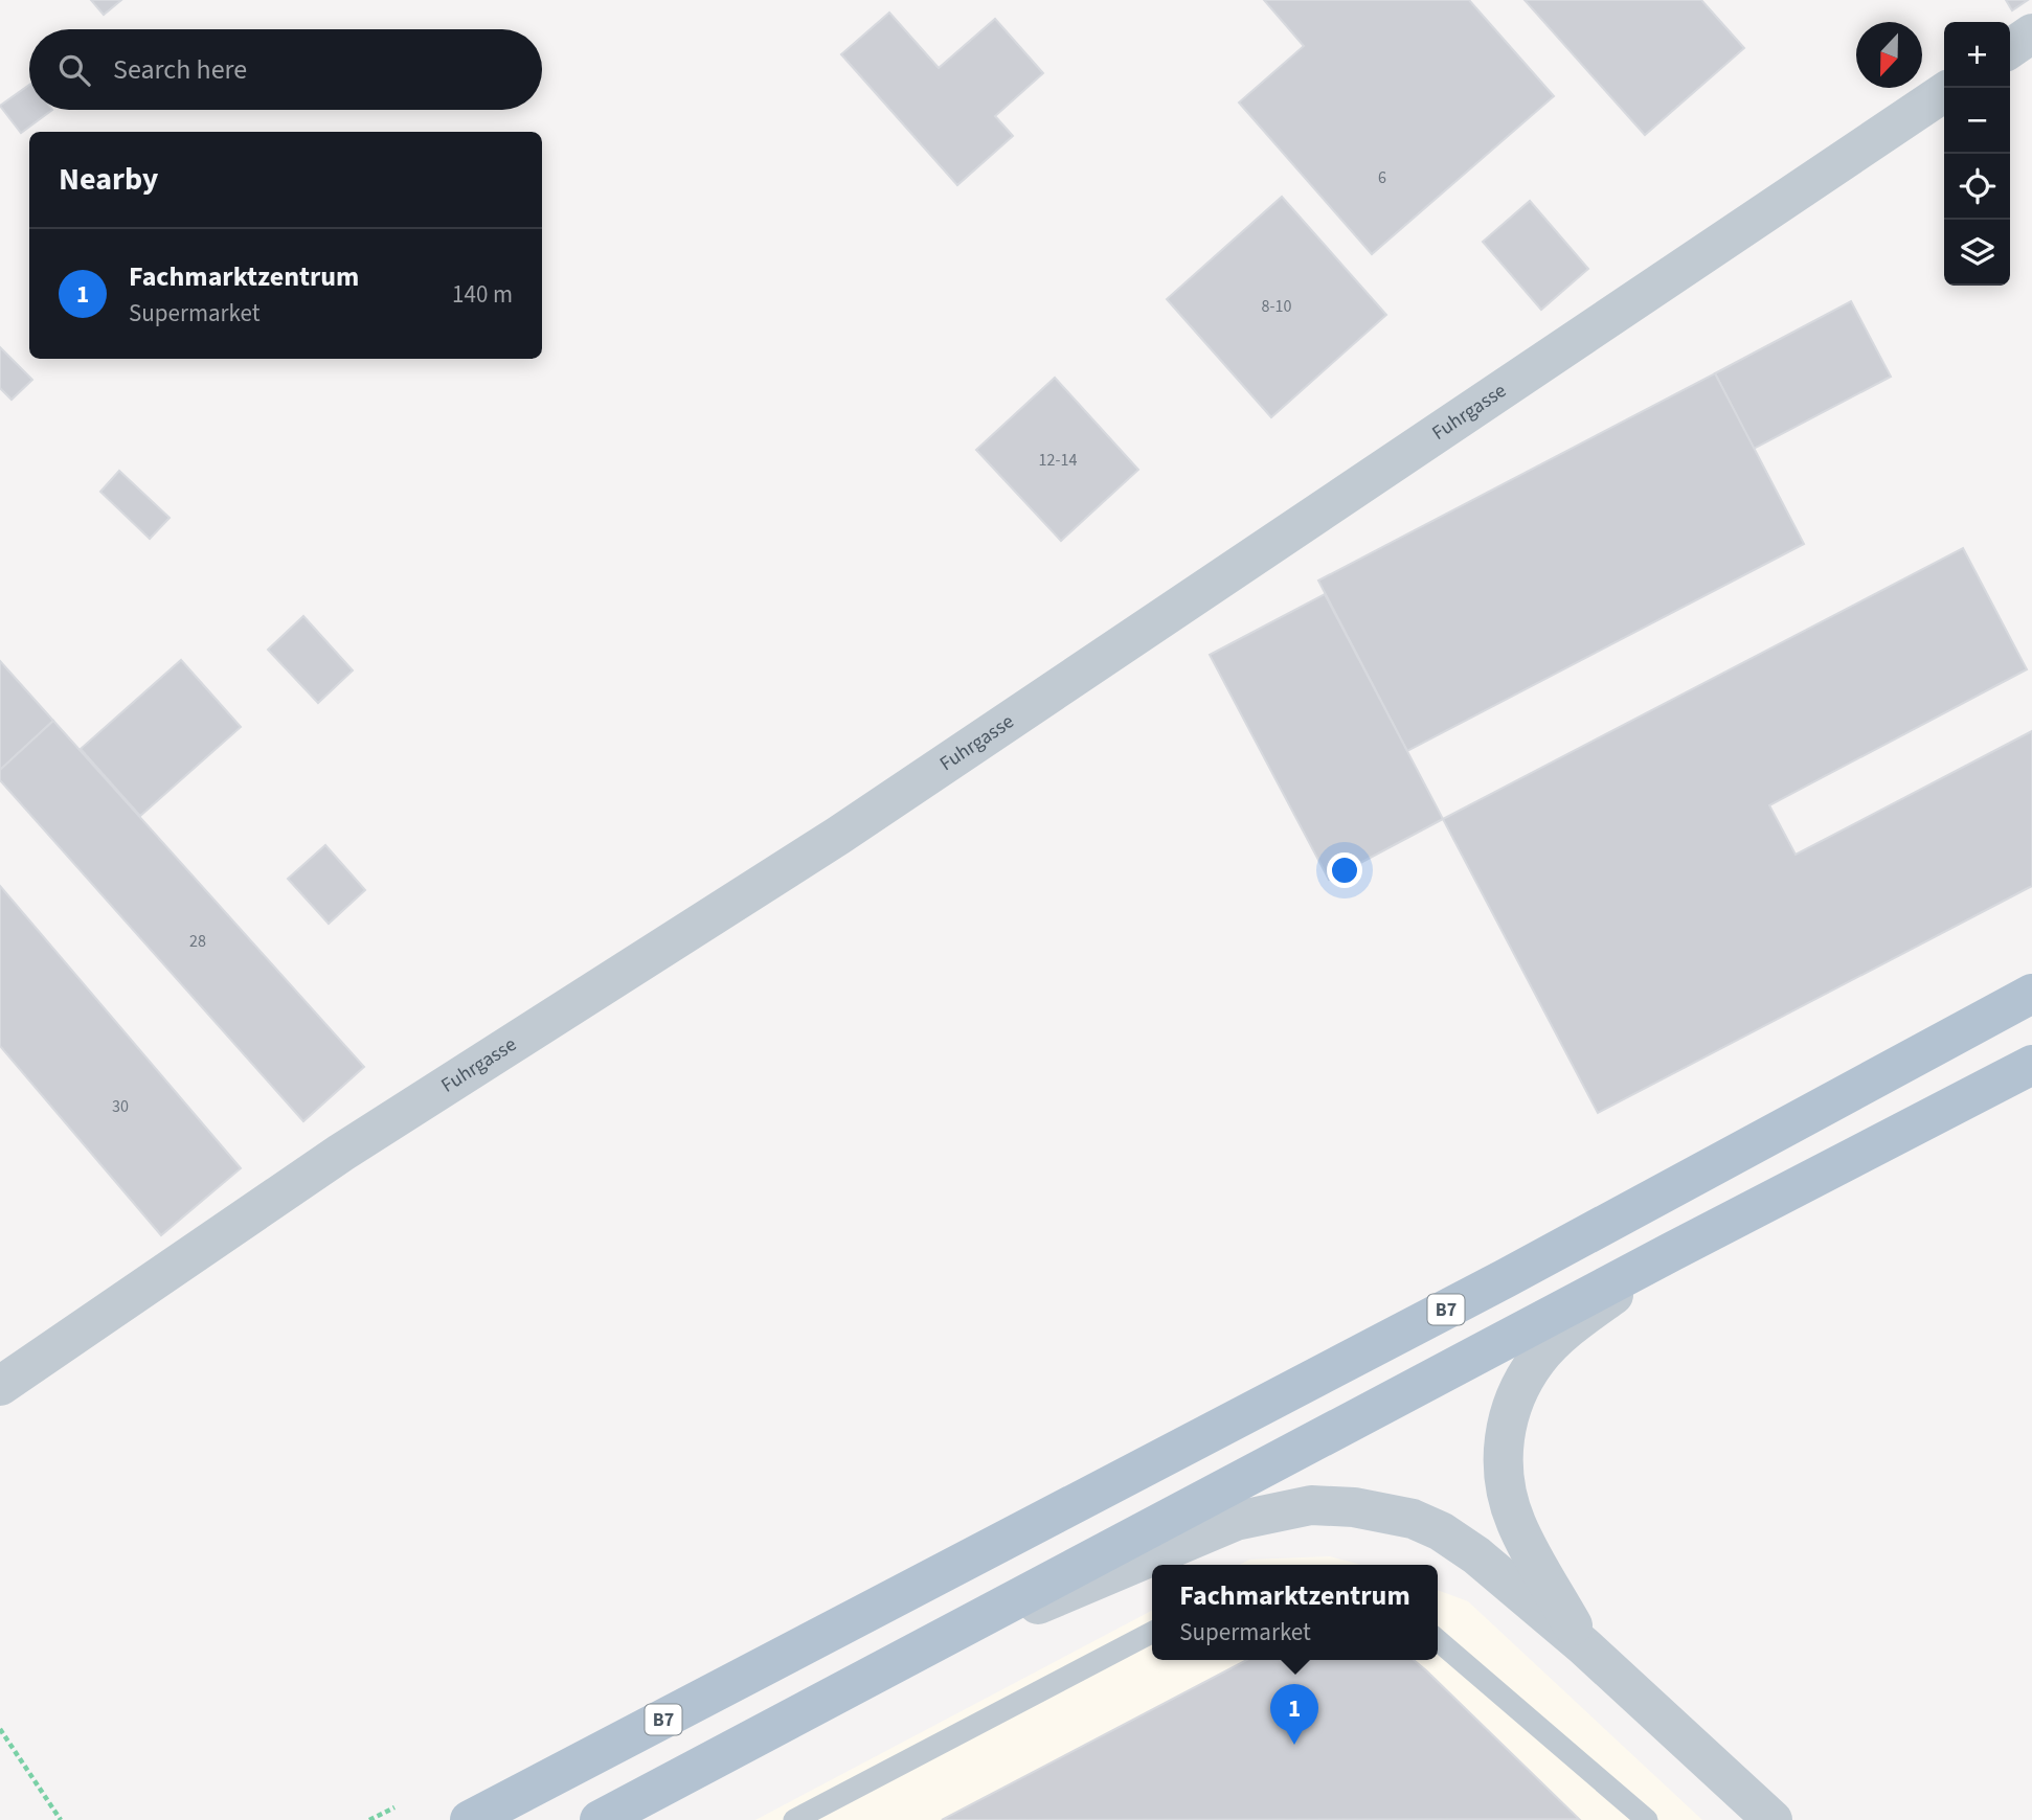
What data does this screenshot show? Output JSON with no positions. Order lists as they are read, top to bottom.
{
  "streets": {
    "main road": ["B7"],
    "street": ["Fuhrgasse"]
  },
  "house_numbers": [
    "6",
    "8-10",
    "12-14",
    "28",
    "30"
  ],
  "north": "bottom",
  "page": {
    "map_buttons": ["+", "−"],
    "search": "Search here",
    "heading": "Nearby",
    "list": [
      {
        "mark": "1",
        "name": "Fachmarktzentrum",
        "note": "Supermarket",
        "value": "140 m"
      }
    ],
    "popup": ["Fachmarktzentrum", "Supermarket"],
    "pins": "1"
  }
}
